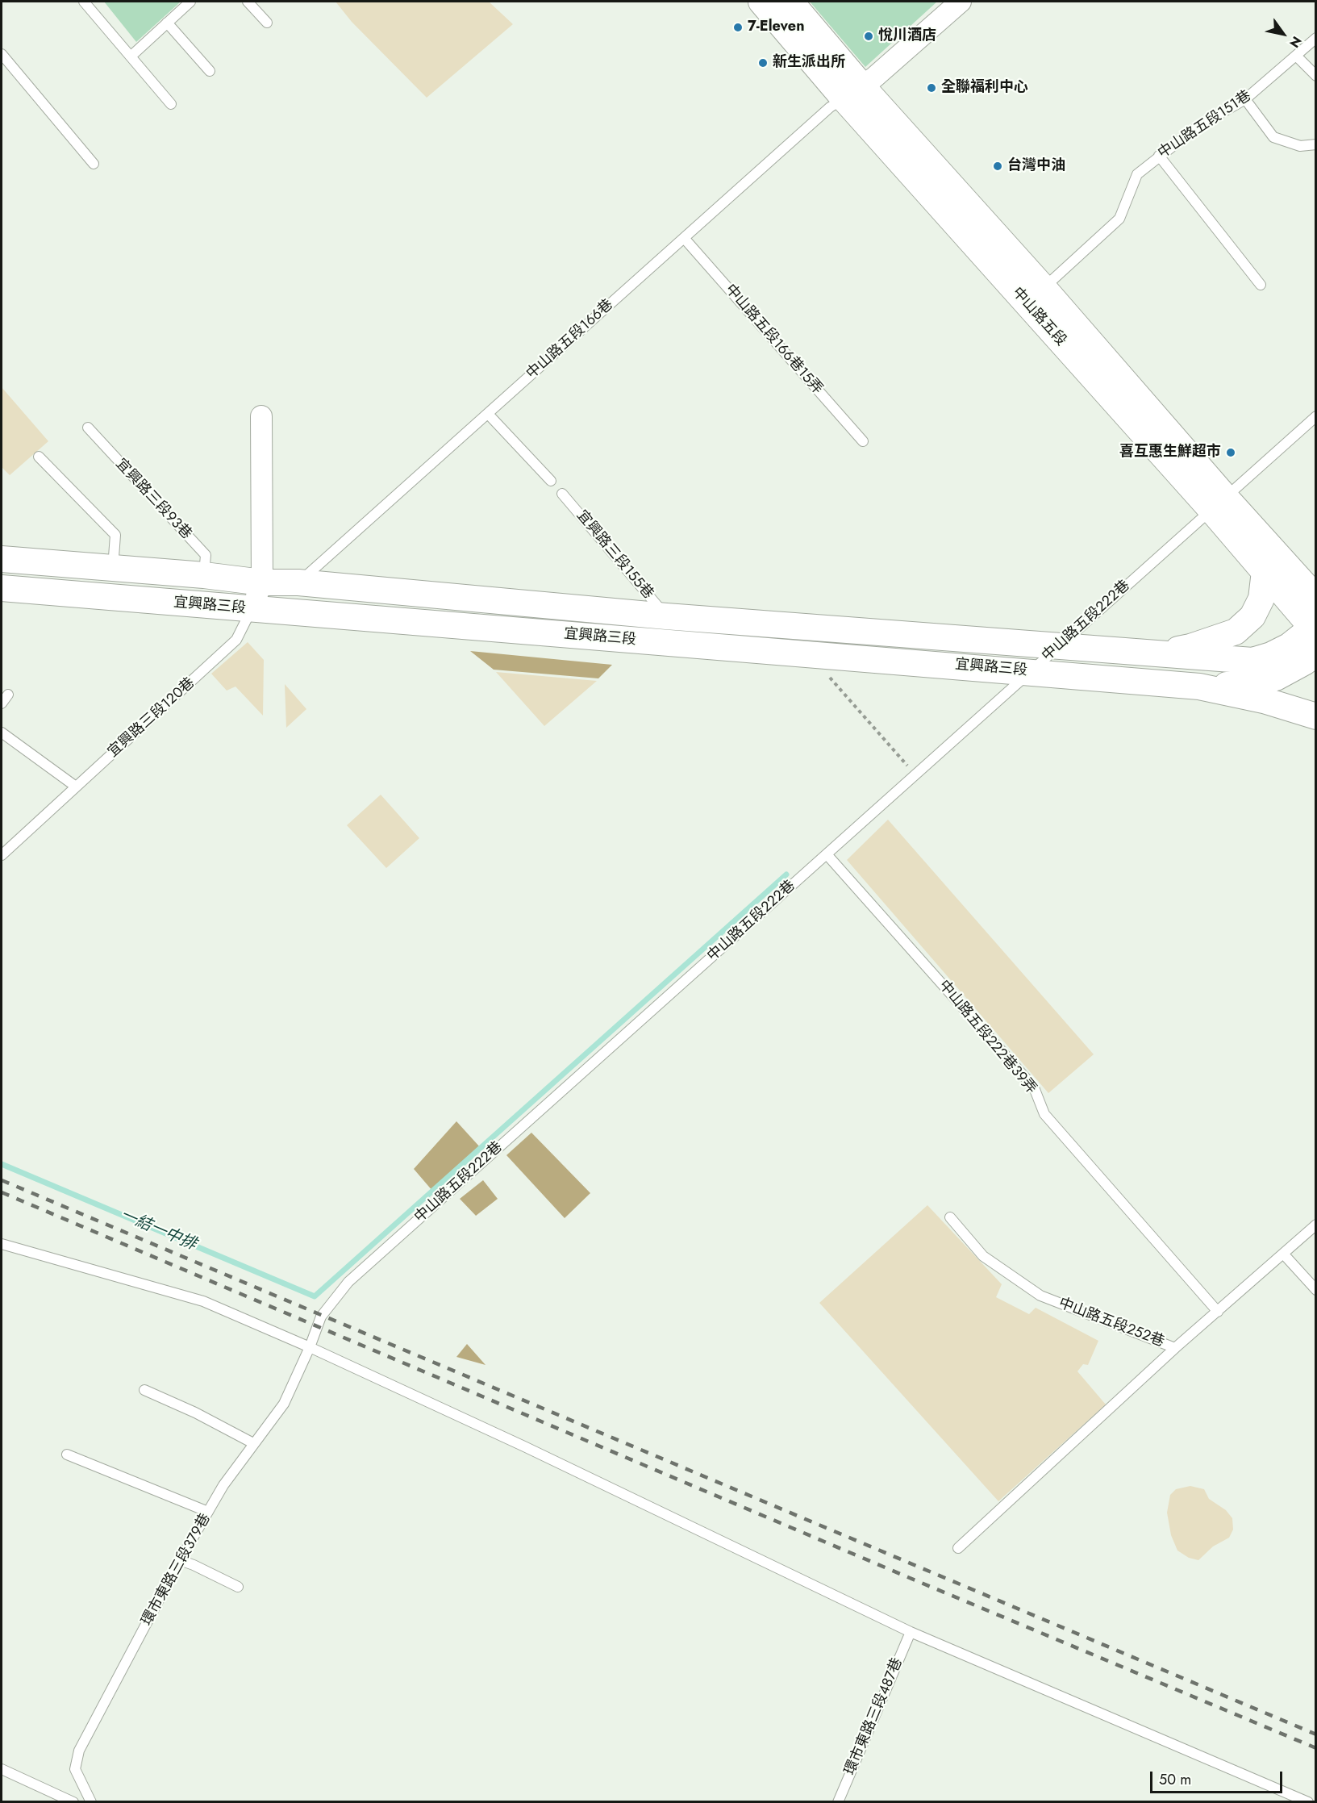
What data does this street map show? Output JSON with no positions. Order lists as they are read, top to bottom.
{
  "streets": {
    "street": ["中山路五段", "宜興路三段"],
    "lane": [
      "中山路五段151巷",
      "中山路五段166巷",
      "中山路五段166巷15弄",
      "宜興路三段93巷",
      "宜興路三段155巷",
      "中山路五段222巷",
      "宜興路三段120巷",
      "中山路五段222巷39弄",
      "中山路五段252巷",
      "環市東路三段379巷",
      "環市東路三段487巷"
    ]
  },
  "crossings": [
    ["中山路五段151巷", "中山路五段"],
    ["中山路五段", "中山路五段166巷"],
    ["中山路五段", "宜興路三段"],
    ["中山路五段", "中山路五段222巷"],
    ["中山路五段166巷", "中山路五段166巷15弄"],
    ["中山路五段166巷", "宜興路三段"],
    ["中山路五段166巷", "宜興路三段120巷"],
    ["宜興路三段93巷", "宜興路三段"],
    ["宜興路三段155巷", "宜興路三段"],
    ["宜興路三段", "中山路五段222巷"],
    ["宜興路三段", "宜興路三段120巷"],
    ["中山路五段222巷", "中山路五段222巷39弄"],
    ["中山路五段222巷", "環市東路三段379巷"],
    ["中山路五段222巷39弄", "中山路五段252巷"]
  ],
  "water": ["一結一中排"],
  "places": [
    "7-Eleven",
    "悅川酒店",
    "新生派出所",
    "全聯福利中心",
    "台灣中油",
    "喜互惠生鮮超市"
  ],
  "scale_bar": "50 m",
  "north": "bottom right"
}
